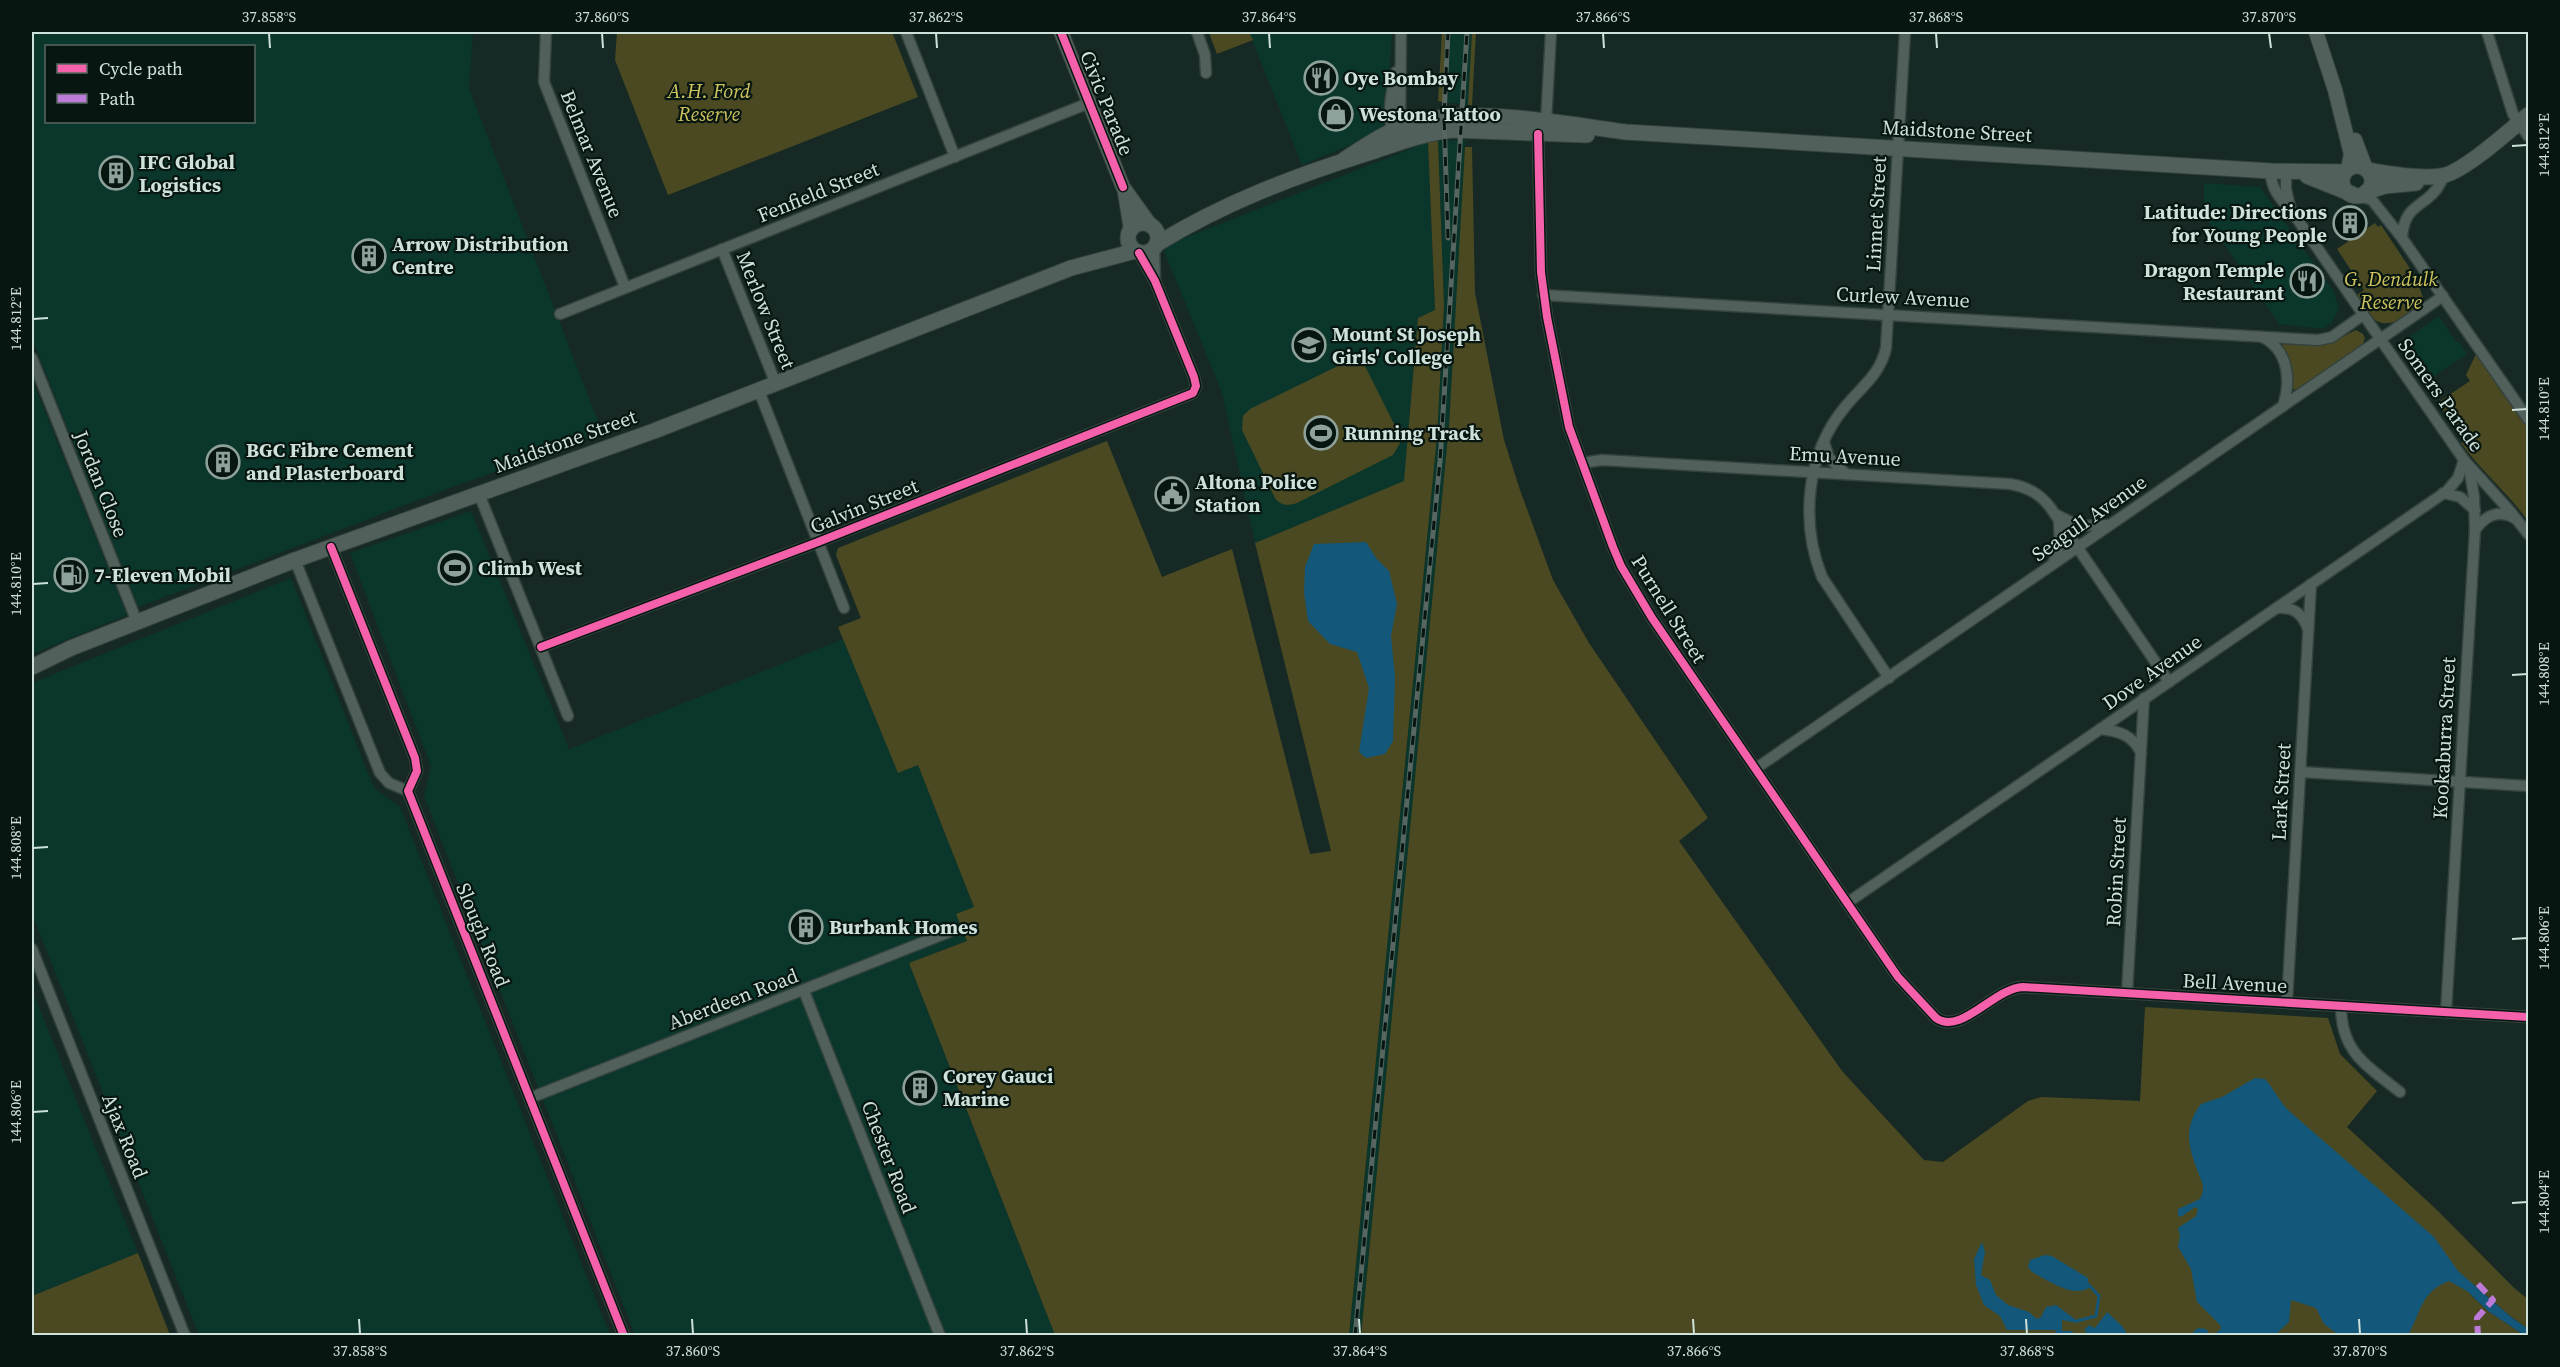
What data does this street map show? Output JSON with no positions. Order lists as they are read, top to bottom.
{
  "streets": {
    "main road": ["Maidstone Street"],
    "street": [
      "Civic Parade",
      "Belmar Avenue",
      "Fenfield Street",
      "Linnet Street",
      "Curlew Avenue",
      "Merlow Street",
      "Somers Parade",
      "Emu Avenue",
      "Jordan Close",
      "Galvin Street",
      "Seagull Avenue",
      "Purnell Street",
      "Dove Avenue",
      "Kookaburra Street",
      "Lark Street",
      "Robin Street",
      "Slough Road",
      "Bell Avenue",
      "Aberdeen Road",
      "Ajax Road",
      "Chester Road"
    ]
  },
  "crossings": [
    ["Civic Parade", "Maidstone Street"],
    ["Civic Parade", "Fenfield Street"],
    ["Maidstone Street", "Linnet Street"],
    ["Maidstone Street", "Merlow Street"],
    ["Maidstone Street", "Somers Parade"],
    ["Maidstone Street", "Jordan Close"],
    ["Maidstone Street", "Purnell Street"],
    ["Belmar Avenue", "Fenfield Street"],
    ["Fenfield Street", "Merlow Street"],
    ["Linnet Street", "Curlew Avenue"],
    ["Linnet Street", "Emu Avenue"],
    ["Linnet Street", "Seagull Avenue"],
    ["Curlew Avenue", "Somers Parade"],
    ["Curlew Avenue", "Purnell Street"],
    ["Somers Parade", "Seagull Avenue"],
    ["Somers Parade", "Dove Avenue"],
    ["Somers Parade", "Kookaburra Street"],
    ["Emu Avenue", "Seagull Avenue"],
    ["Emu Avenue", "Purnell Street"],
    ["Emu Avenue", "Dove Avenue"],
    ["Seagull Avenue", "Purnell Street"],
    ["Purnell Street", "Dove Avenue"],
    ["Purnell Street", "Bell Avenue"],
    ["Dove Avenue", "Kookaburra Street"],
    ["Dove Avenue", "Lark Street"],
    ["Dove Avenue", "Robin Street"],
    ["Kookaburra Street", "Bell Avenue"],
    ["Lark Street", "Bell Avenue"],
    ["Robin Street", "Bell Avenue"],
    ["Slough Road", "Aberdeen Road"],
    ["Aberdeen Road", "Chester Road"]
  ],
  "parks": ["A.H. Ford Reserve", "G. Dendulk Reserve"],
  "places": {
    "restaurant": ["Oye Bombay", "Dragon Temple Restaurant"],
    "shop": ["Westona Tattoo"],
    "building": [
      "IFC Global Logistics",
      "Latitude: Directions for Young People",
      "Arrow Distribution Centre",
      "BGC Fibre Cement and Plasterboard",
      "Burbank Homes",
      "Corey Gauci Marine"
    ],
    "school or university": ["Mount St Joseph Girls' College"],
    "sports": ["Running Track", "Climb West"],
    "public building": ["Altona Police Station"],
    "fuel station": ["7-Eleven Mobil"]
  },
  "legend": ["Cycle path", "Path"],
  "coordinates": [
    "37.858°S",
    "37.860°S",
    "37.862°S",
    "37.864°S",
    "37.866°S",
    "37.868°S",
    "37.870°S",
    "144.812°E",
    "144.810°E",
    "144.808°E",
    "144.806°E",
    "144.804°E"
  ]
}
